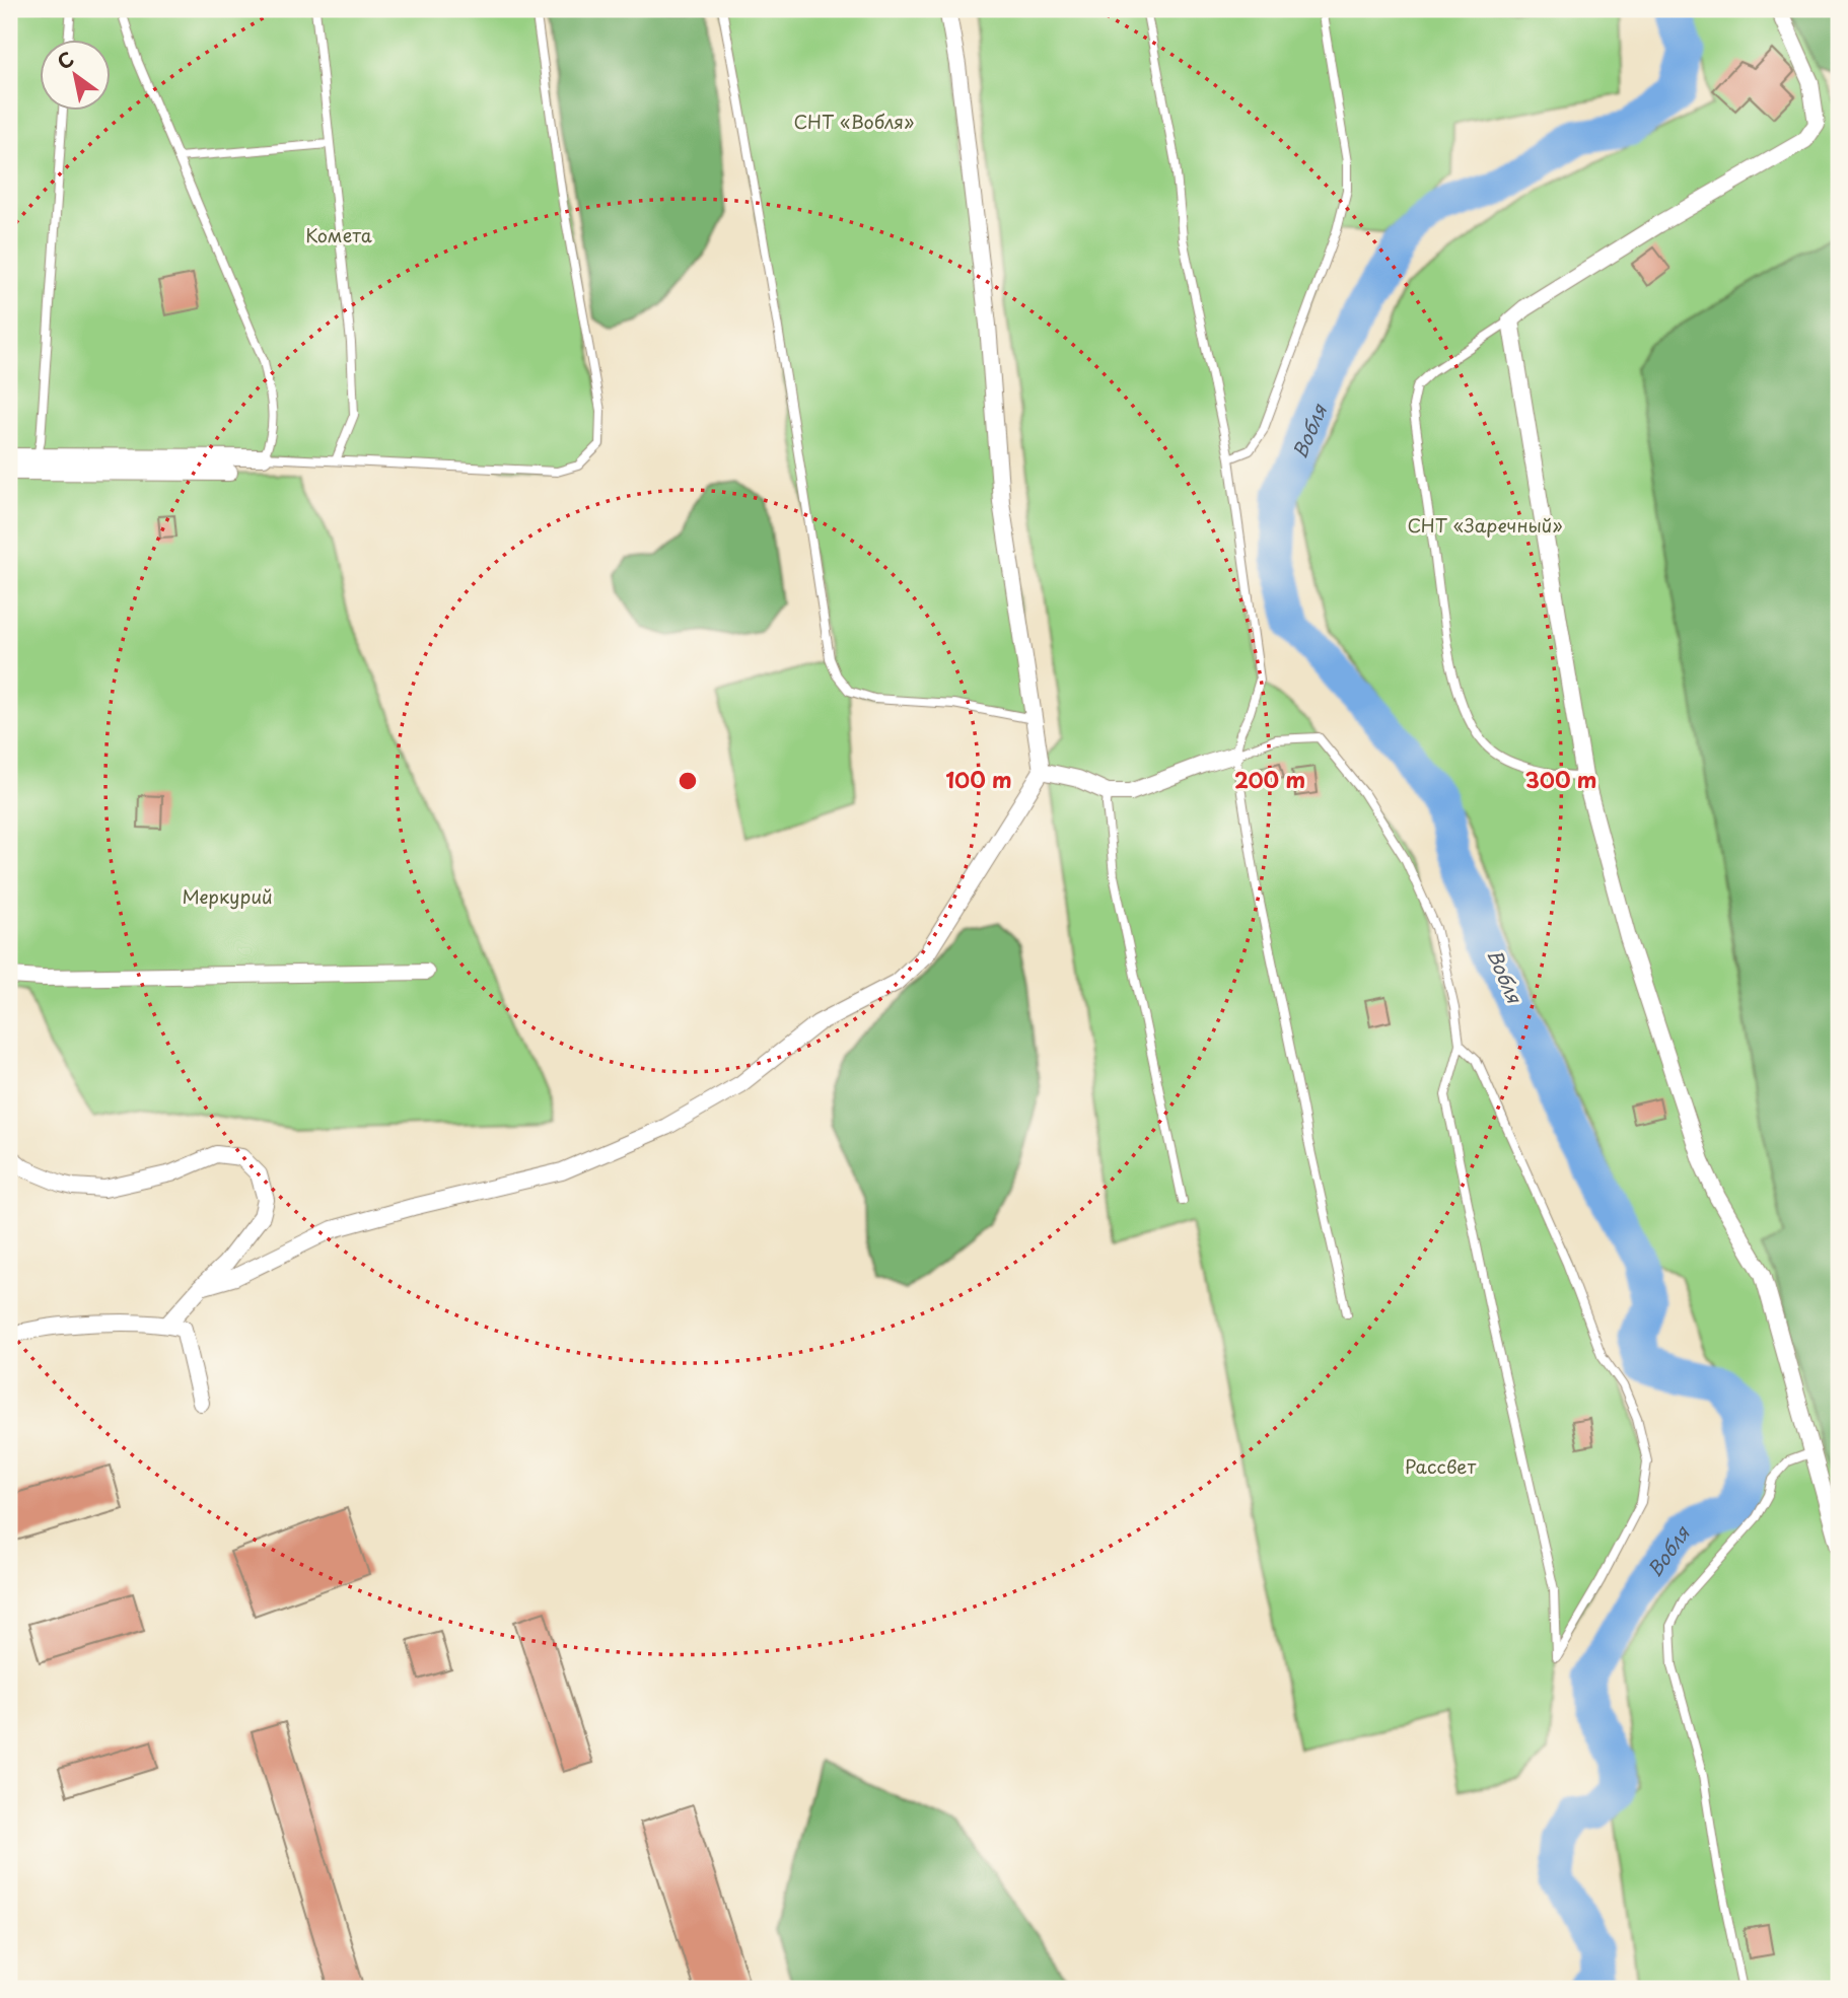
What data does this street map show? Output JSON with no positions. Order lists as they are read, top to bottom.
{
  "water": ["Вобля"],
  "parks": [
    "СНТ «Вобля»",
    "Комета",
    "СНТ «Заречный»",
    "Меркурий",
    "Рассвет"
  ],
  "north": "top left",
  "rings": ["100 m", "200 m", "300 m"]
}
